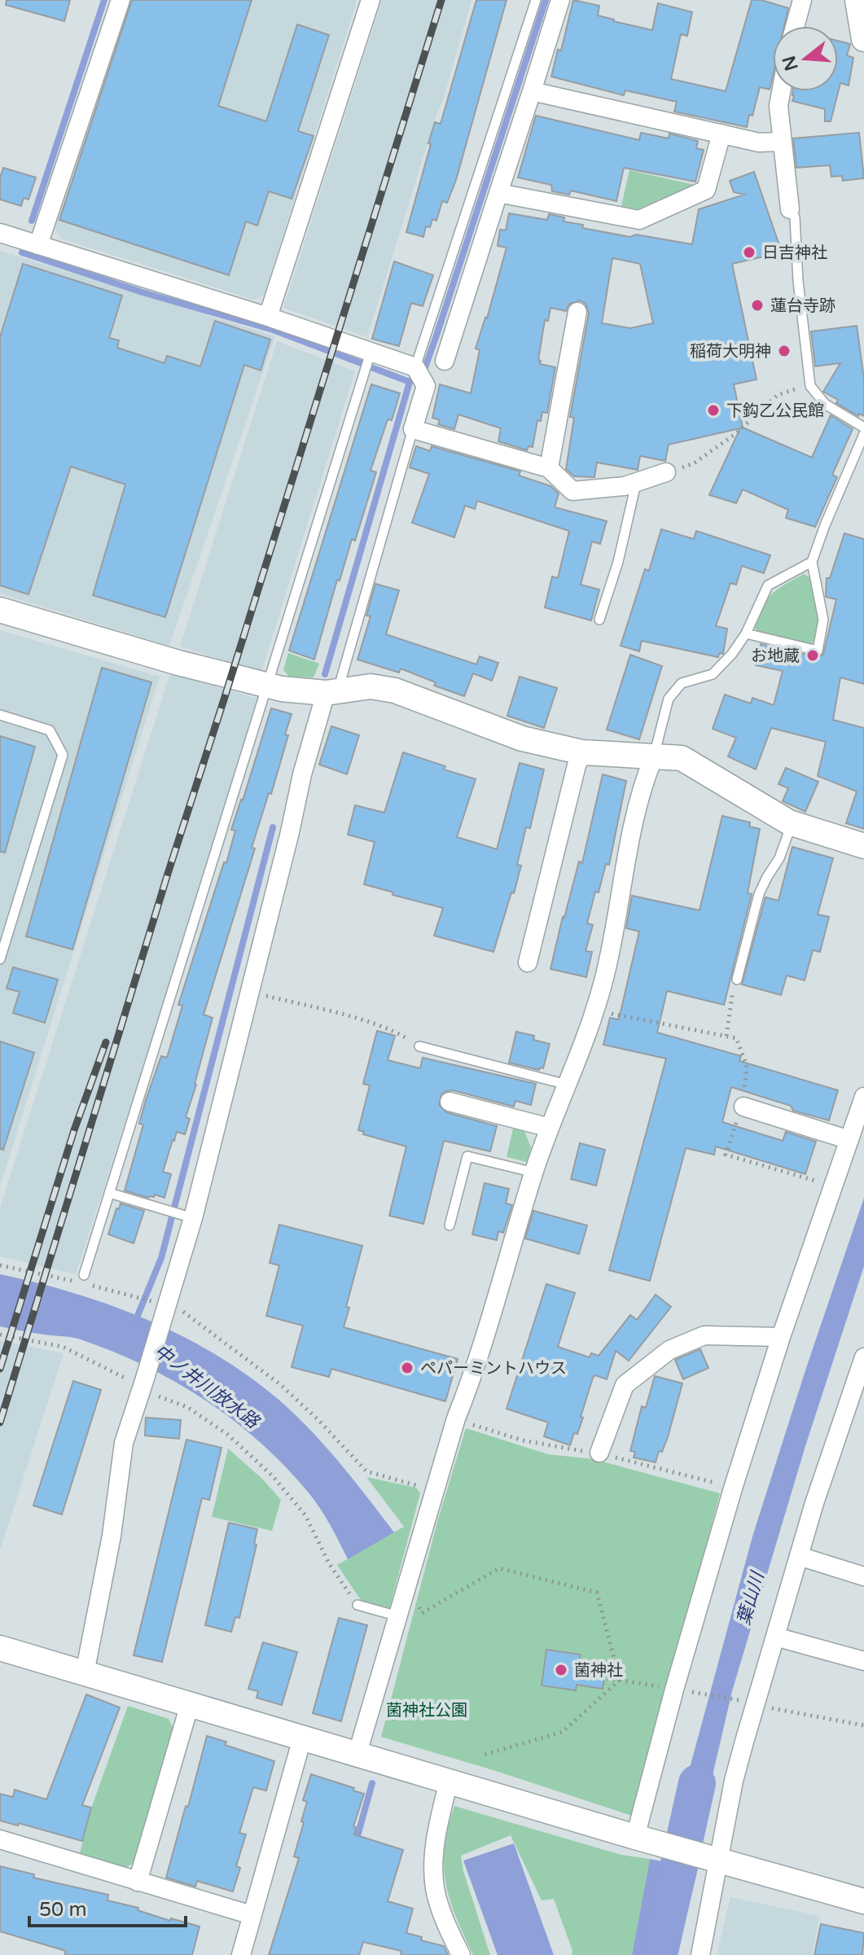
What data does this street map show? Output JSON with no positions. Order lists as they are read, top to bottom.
{
  "water": ["中ノ井川放水路", "葉山川"],
  "parks": ["菌神社公園"],
  "places": [
    "日吉神社",
    "蓮台寺跡",
    "稲荷大明神",
    "下鈎乙公民館",
    "お地蔵",
    "ペパーミントハウス",
    "菌神社"
  ],
  "scale_bar": "50 m",
  "north": "left"
}
